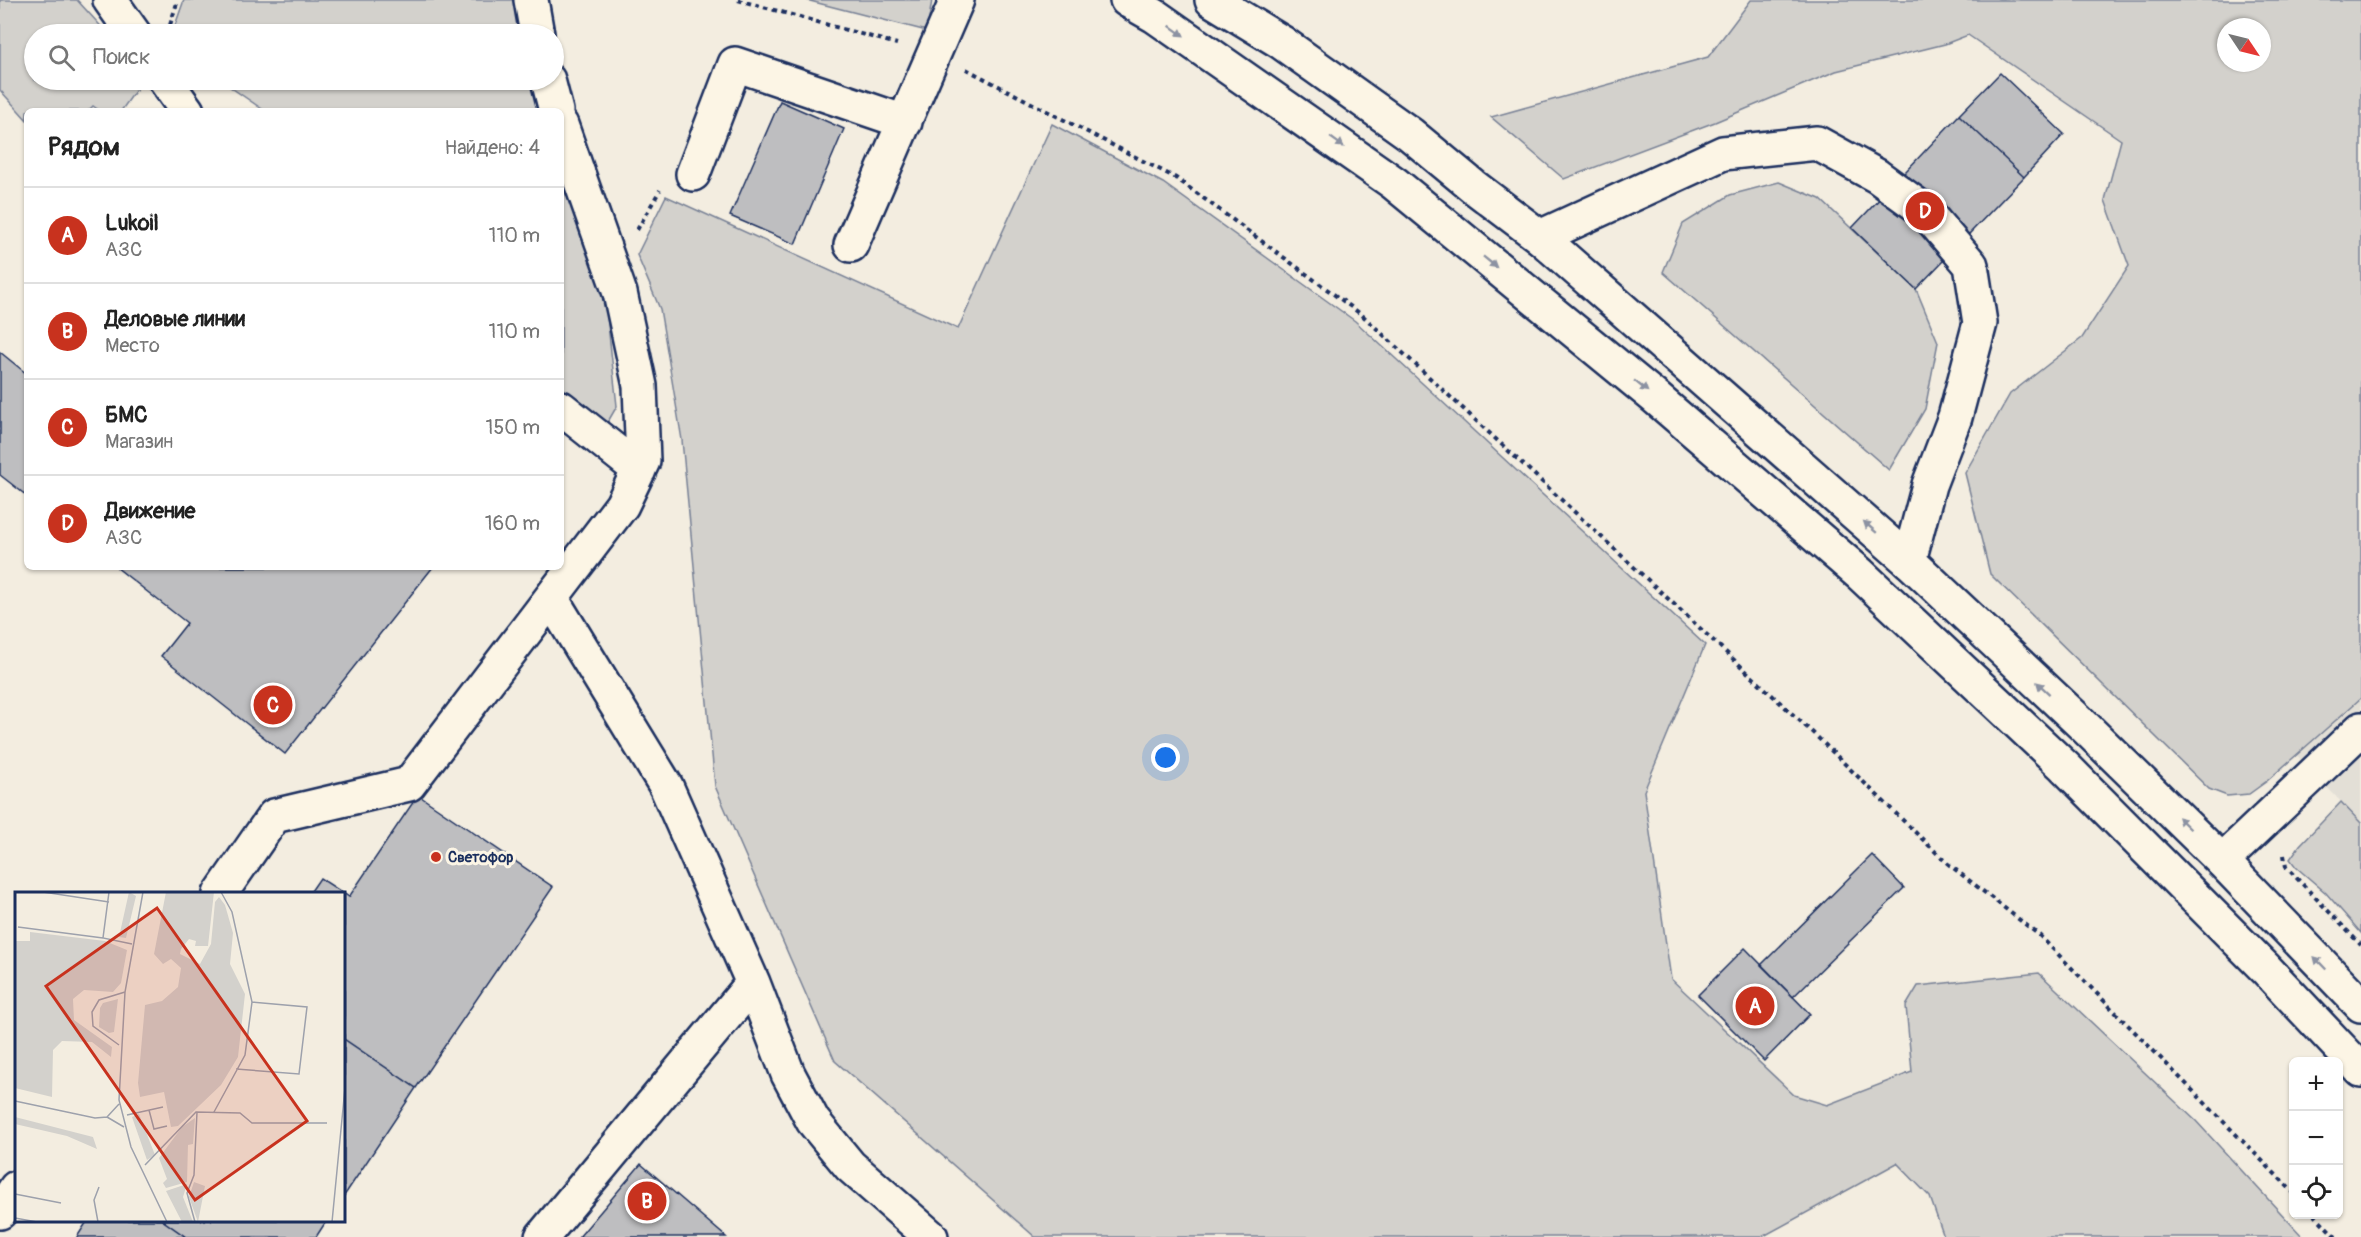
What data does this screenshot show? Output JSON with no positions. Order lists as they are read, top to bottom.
{
  "places": ["Светофор"],
  "north": "bottom right",
  "page": {
    "search": "Поиск",
    "heading": ["Рядом", "Найдено: 4"],
    "list": [
      {
        "mark": "A",
        "name": "Lukoil",
        "note": "АЗС",
        "value": "110 m"
      },
      {
        "mark": "B",
        "name": "Деловые линии",
        "note": "Место",
        "value": "110 m"
      },
      {
        "mark": "C",
        "name": "БМС",
        "note": "Магазин",
        "value": "150 m"
      },
      {
        "mark": "D",
        "name": "Движение",
        "note": "АЗС",
        "value": "160 m"
      }
    ],
    "pins": [
      "D",
      "C",
      "A",
      "B"
    ],
    "map_buttons": ["+", "−"]
  }
}
